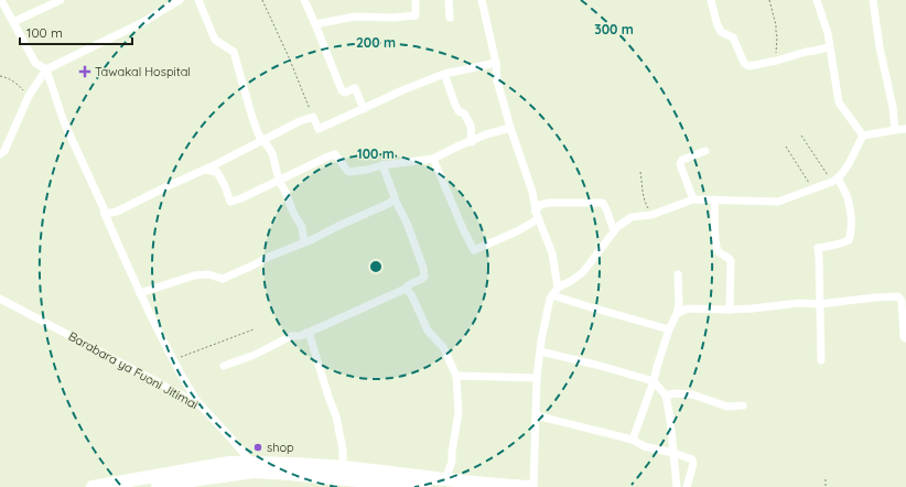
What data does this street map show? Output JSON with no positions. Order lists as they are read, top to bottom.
{
  "streets": {
    "street": ["Barabara ya Fuoni Jitimai"]
  },
  "places": {
    "health": ["Tawakal Hospital"],
    "other": ["shop"]
  },
  "scale_bar": "100 m",
  "rings": ["300 m", "200 m", "100 m"]
}
